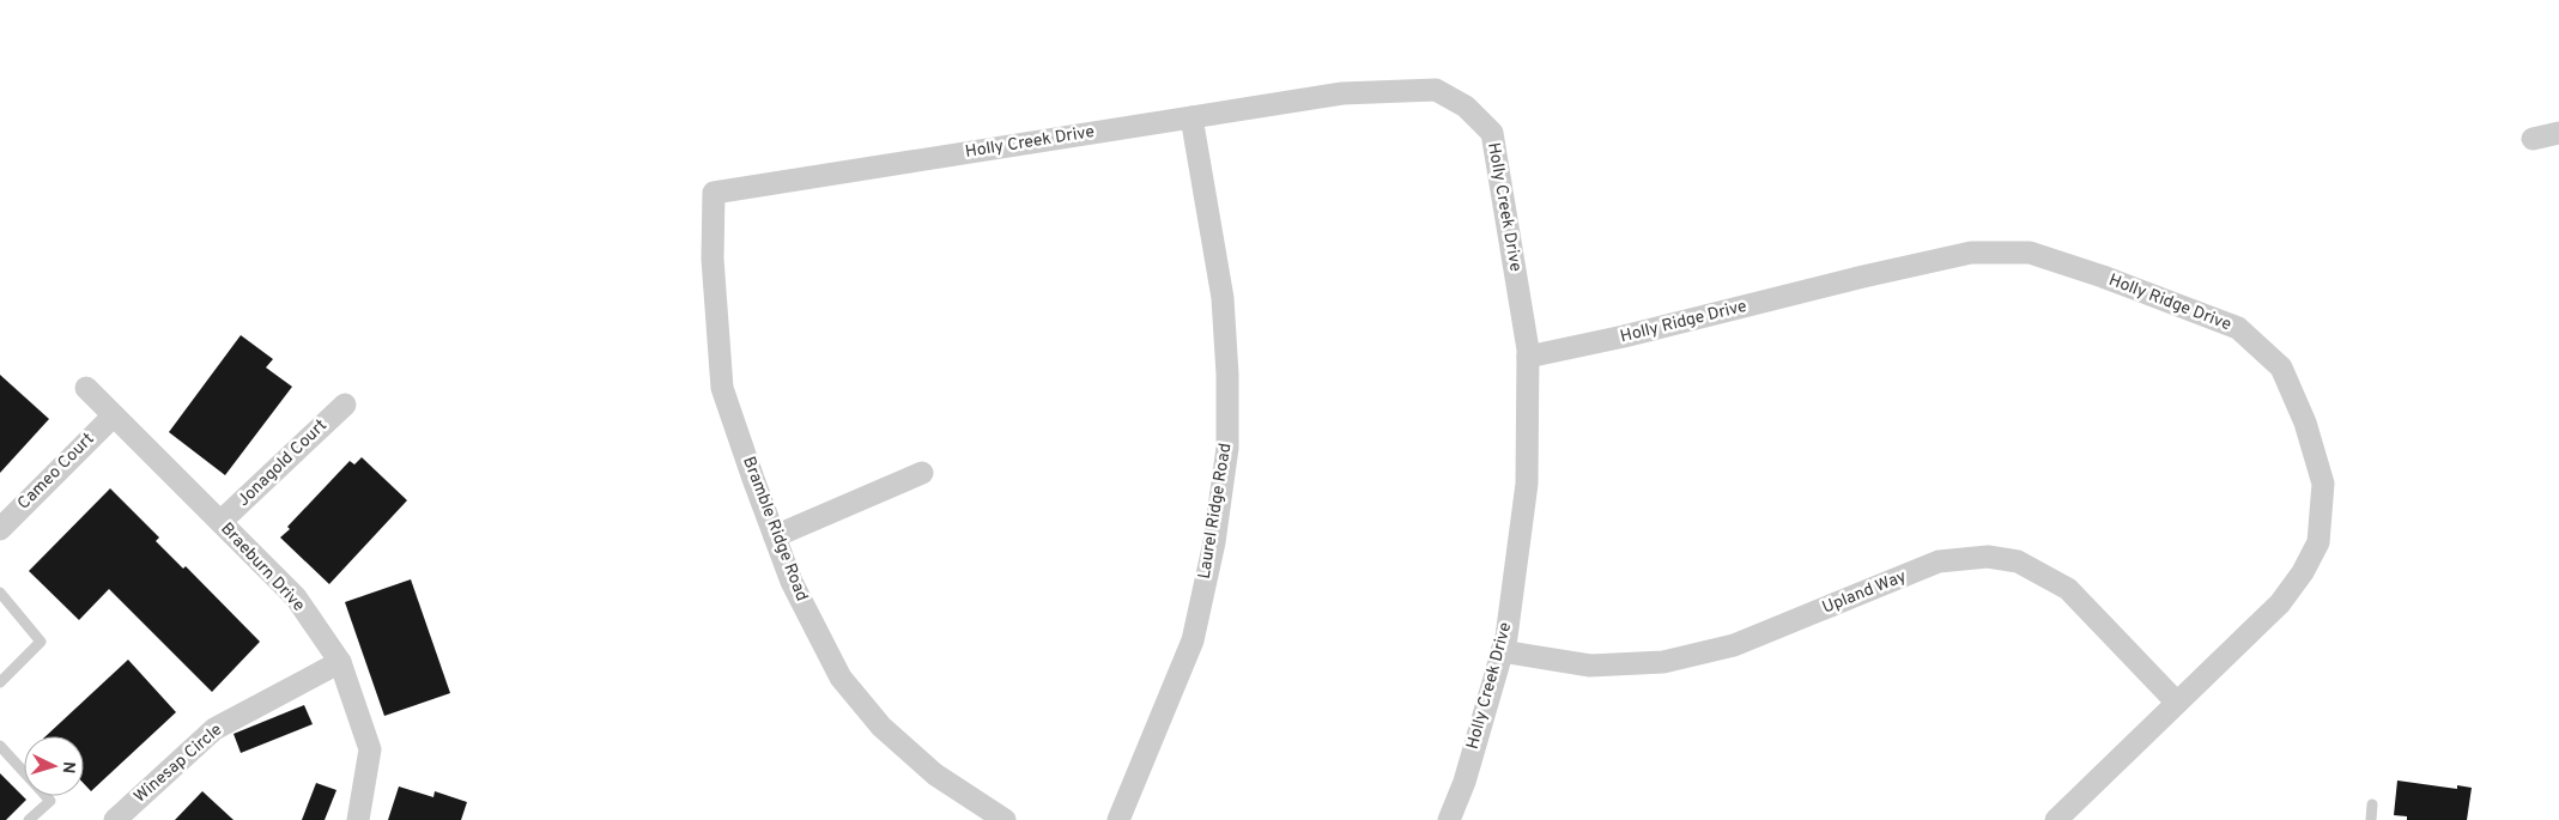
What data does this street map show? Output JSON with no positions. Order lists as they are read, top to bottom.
{
  "streets": {
    "street": [
      "Holly Creek Drive",
      "Holly Ridge Drive",
      "Jonagold Court",
      "Cameo Court",
      "Laurel Ridge Road",
      "Bramble Ridge Road",
      "Braeburn Drive",
      "Upland Way",
      "Winesap Circle"
    ]
  },
  "crossings": [
    ["Holly Creek Drive", "Holly Ridge Drive"],
    ["Holly Creek Drive", "Laurel Ridge Road"],
    ["Holly Creek Drive", "Bramble Ridge Road"],
    ["Holly Creek Drive", "Upland Way"],
    ["Holly Ridge Drive", "Upland Way"],
    ["Jonagold Court", "Braeburn Drive"],
    ["Cameo Court", "Braeburn Drive"],
    ["Braeburn Drive", "Winesap Circle"]
  ],
  "north": "right"
}
